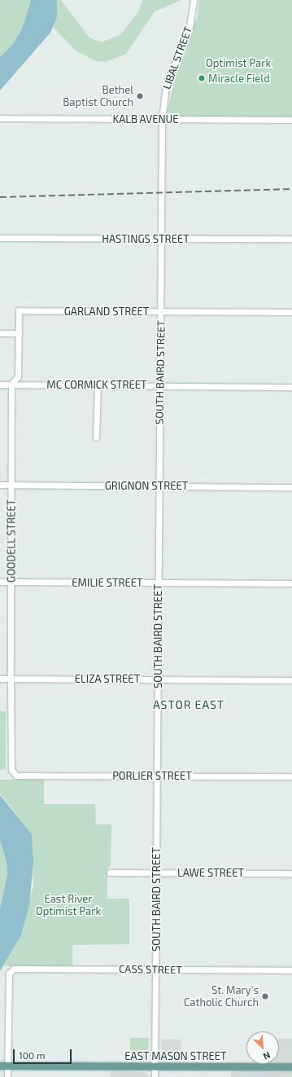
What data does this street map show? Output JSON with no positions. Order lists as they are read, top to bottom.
{
  "streets": {
    "main road": ["EAST MASON STREET"],
    "street": [
      "LIBAL STREET",
      "KALB AVENUE",
      "HASTINGS STREET",
      "GARLAND STREET",
      "SOUTH BAIRD STREET",
      "MC CORMICK STREET",
      "GRIGNON STREET",
      "GOODELL STREET",
      "EMILIE STREET",
      "ELIZA STREET",
      "PORLIER STREET",
      "LAWE STREET",
      "CASS STREET"
    ]
  },
  "crossings": [
    ["LIBAL STREET", "KALB AVENUE"],
    ["LIBAL STREET", "SOUTH BAIRD STREET"],
    ["HASTINGS STREET", "SOUTH BAIRD STREET"],
    ["GARLAND STREET", "SOUTH BAIRD STREET"],
    ["GARLAND STREET", "GOODELL STREET"],
    ["SOUTH BAIRD STREET", "MC CORMICK STREET"],
    ["SOUTH BAIRD STREET", "GRIGNON STREET"],
    ["SOUTH BAIRD STREET", "EMILIE STREET"],
    ["SOUTH BAIRD STREET", "ELIZA STREET"],
    ["SOUTH BAIRD STREET", "PORLIER STREET"],
    ["SOUTH BAIRD STREET", "LAWE STREET"],
    ["SOUTH BAIRD STREET", "CASS STREET"],
    ["SOUTH BAIRD STREET", "EAST MASON STREET"],
    ["MC CORMICK STREET", "GOODELL STREET"],
    ["GRIGNON STREET", "GOODELL STREET"],
    ["GOODELL STREET", "EMILIE STREET"],
    ["GOODELL STREET", "ELIZA STREET"],
    ["GOODELL STREET", "PORLIER STREET"],
    ["CASS STREET", "EAST MASON STREET"]
  ],
  "districts": ["ASTOR EAST"],
  "parks": ["Optimist Park", "East River Optimist Park"],
  "places": ["Miracle Field", "Bethel Baptist Church", "St. Mary's Catholic Church"],
  "scale_bar": "100 m",
  "north": "bottom right"
}
